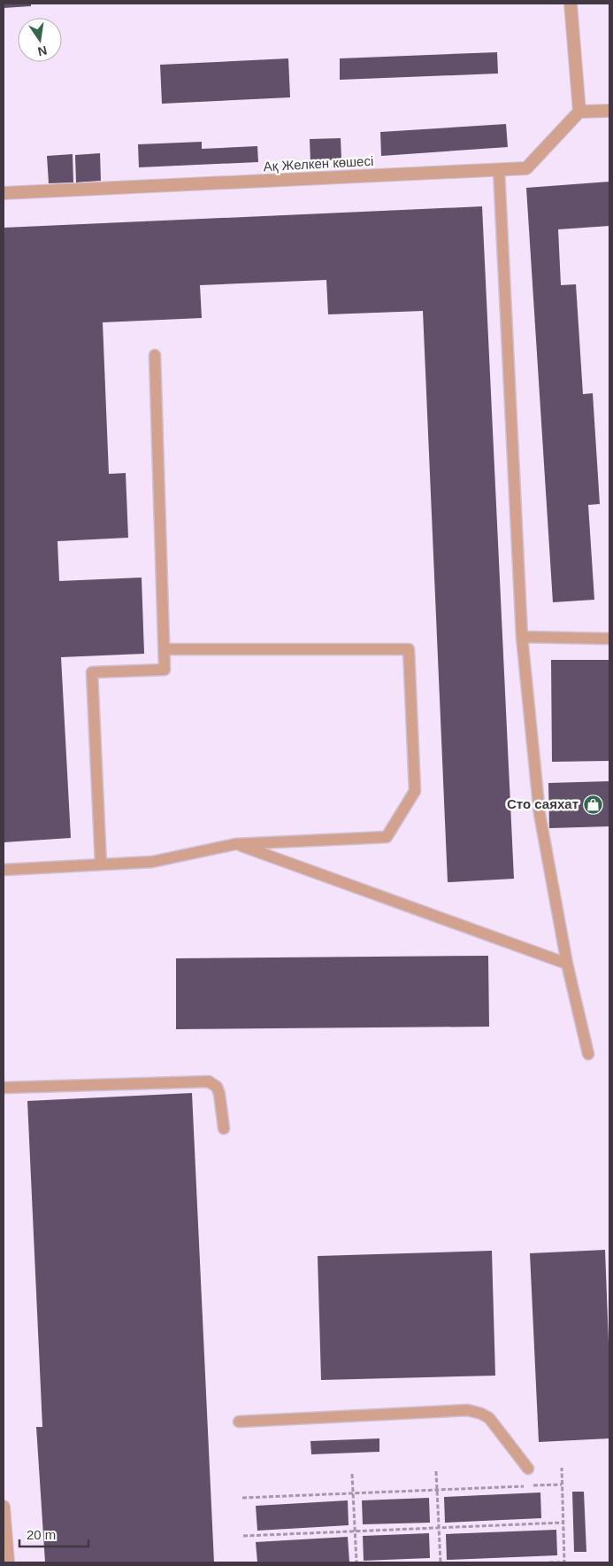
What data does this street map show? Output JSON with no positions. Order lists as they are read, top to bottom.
{
  "streets": {
    "street": ["Ақ Желкен көшесі"]
  },
  "places": {
    "shop": ["Сто саяхат"]
  },
  "scale_bar": "20 m",
  "north": "bottom"
}
